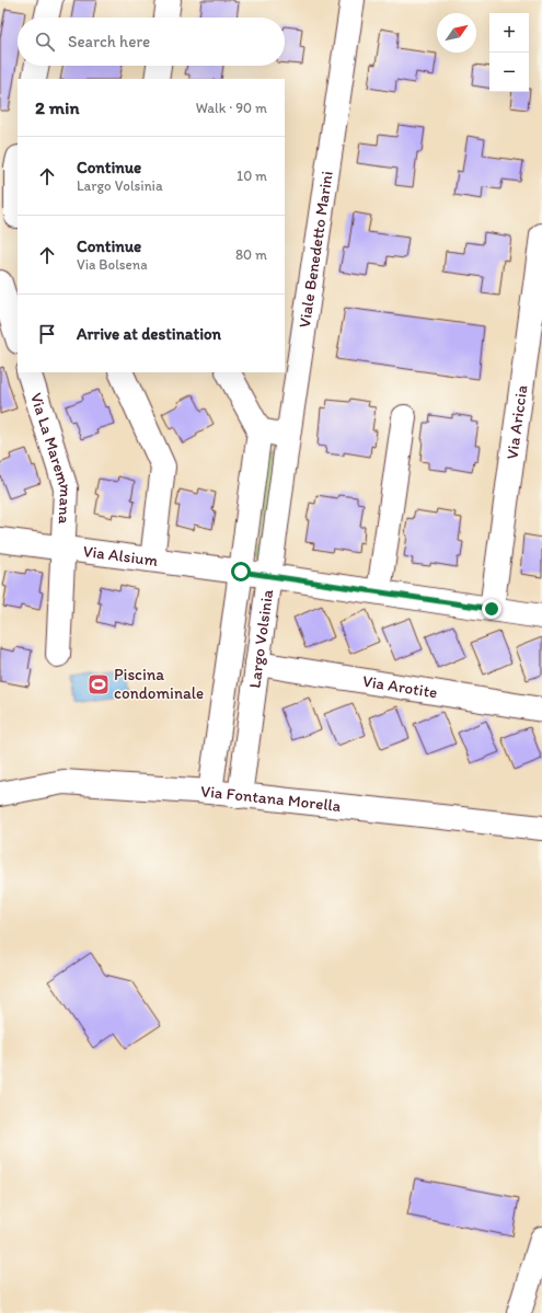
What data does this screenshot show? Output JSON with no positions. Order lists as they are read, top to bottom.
{
  "streets": {
    "street": [
      "Viale Benedetto Marini",
      "Via Ariccia",
      "Via La Maremmana",
      "Via Alsium",
      "Largo Volsinia",
      "Via Arotite",
      "Via Fontana Morella"
    ]
  },
  "crossings": [
    ["Viale Benedetto Marini", "Largo Volsinia"],
    ["Via La Maremmana", "Via Alsium"],
    ["Via Alsium", "Largo Volsinia"],
    ["Largo Volsinia", "Via Arotite"],
    ["Largo Volsinia", "Via Fontana Morella"]
  ],
  "places": {
    "sports": ["Piscina condominale"]
  },
  "north": "top right",
  "page": {
    "map_buttons": ["+", "−"],
    "search": "Search here",
    "heading": ["2 min", "Walk · 90 m"],
    "list": [
      ["Continue", "Largo Volsinia", "10 m"],
      ["Continue", "Via Bolsena", "80 m"],
      "Arrive at destination"
    ]
  }
}
